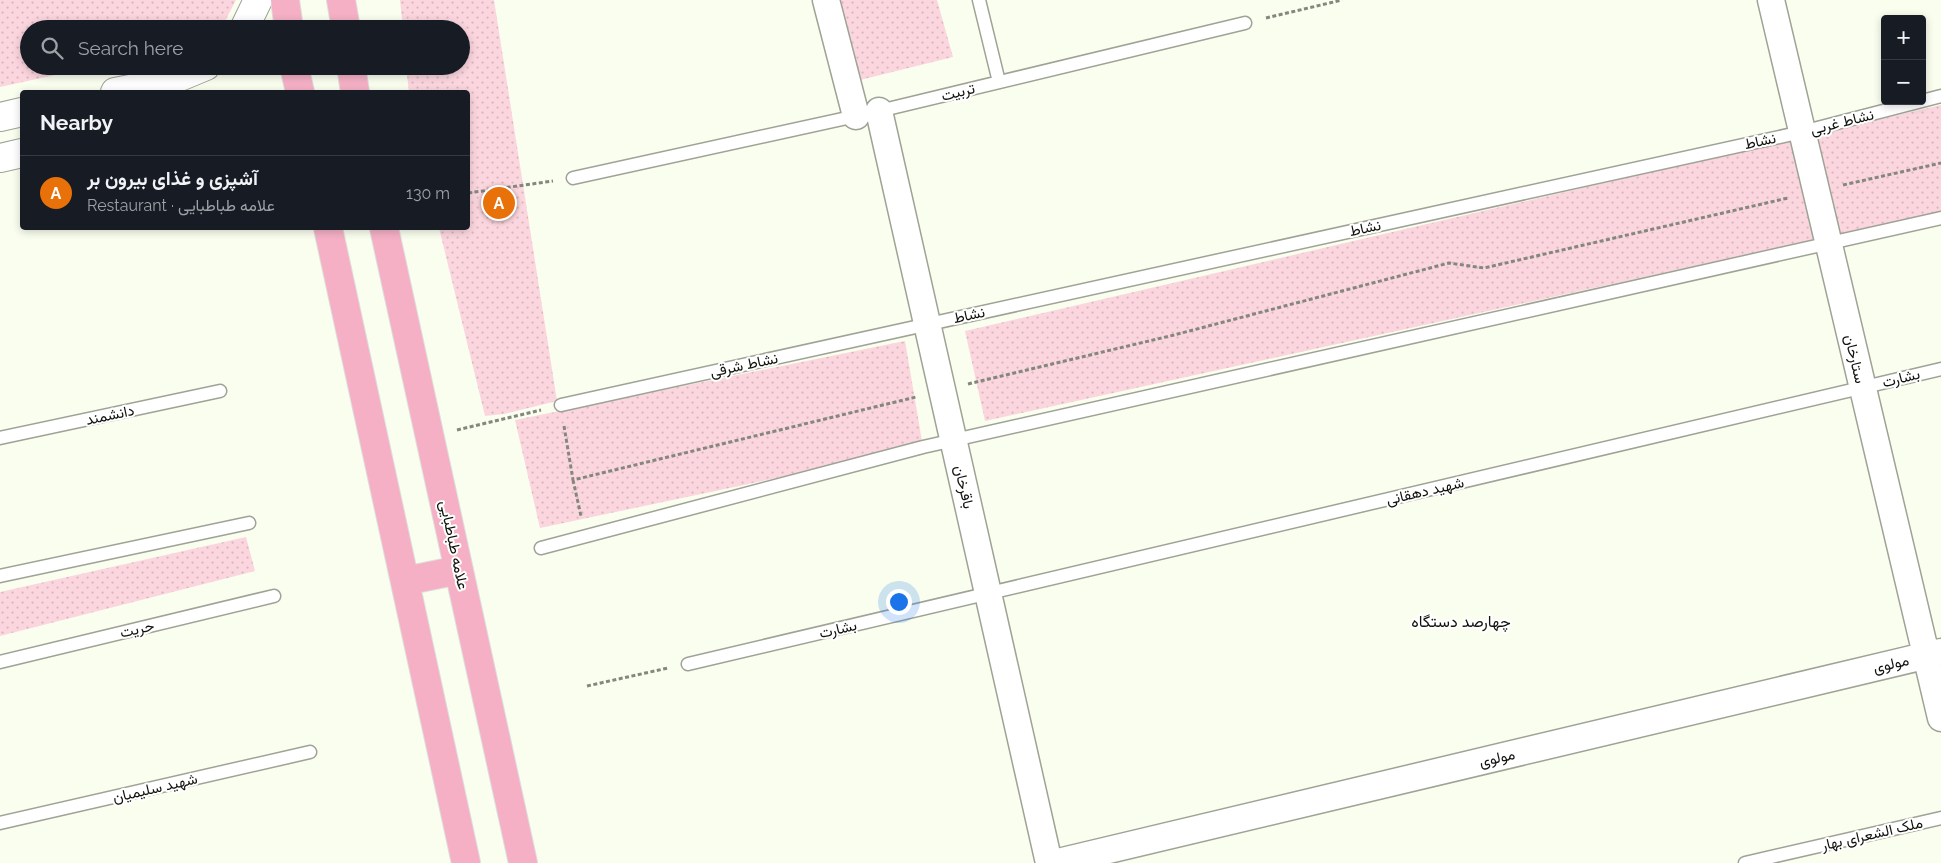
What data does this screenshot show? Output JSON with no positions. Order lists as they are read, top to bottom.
{
  "streets": {
    "main road": ["علامه طباطبایی"],
    "street": ["ستارخان", "باقرخان", "مولوی"],
    "lane": [
      "تربیت",
      "نشاط غربی",
      "نشاط",
      "نشاط شرقی",
      "بشارت",
      "دانشمند",
      "شهید دهقانی",
      "حریت",
      "شهید سلیمیان",
      "ملک الشعرای بهار"
    ]
  },
  "crossings": [
    ["تربیت", "باقرخان"],
    ["نشاط غربی", "نشاط"],
    ["نشاط غربی", "ستارخان"],
    ["نشاط", "ستارخان"],
    ["نشاط", "نشاط شرقی"],
    ["نشاط", "باقرخان"],
    ["ستارخان", "بشارت"],
    ["ستارخان", "شهید دهقانی"],
    ["ستارخان", "مولوی"],
    ["نشاط شرقی", "باقرخان"],
    ["بشارت", "باقرخان"],
    ["بشارت", "شهید دهقانی"],
    ["باقرخان", "شهید دهقانی"]
  ],
  "districts": ["چهارصد دستگاه"],
  "page": {
    "map_buttons": ["+", "−"],
    "search": "Search here",
    "heading": "Nearby",
    "list": [
      {
        "mark": "A",
        "name": "آشپزی و غذای بیرون بر",
        "note": "Restaurant · علامه طباطبایی",
        "value": "130 m"
      }
    ],
    "pins": "A"
  }
}
